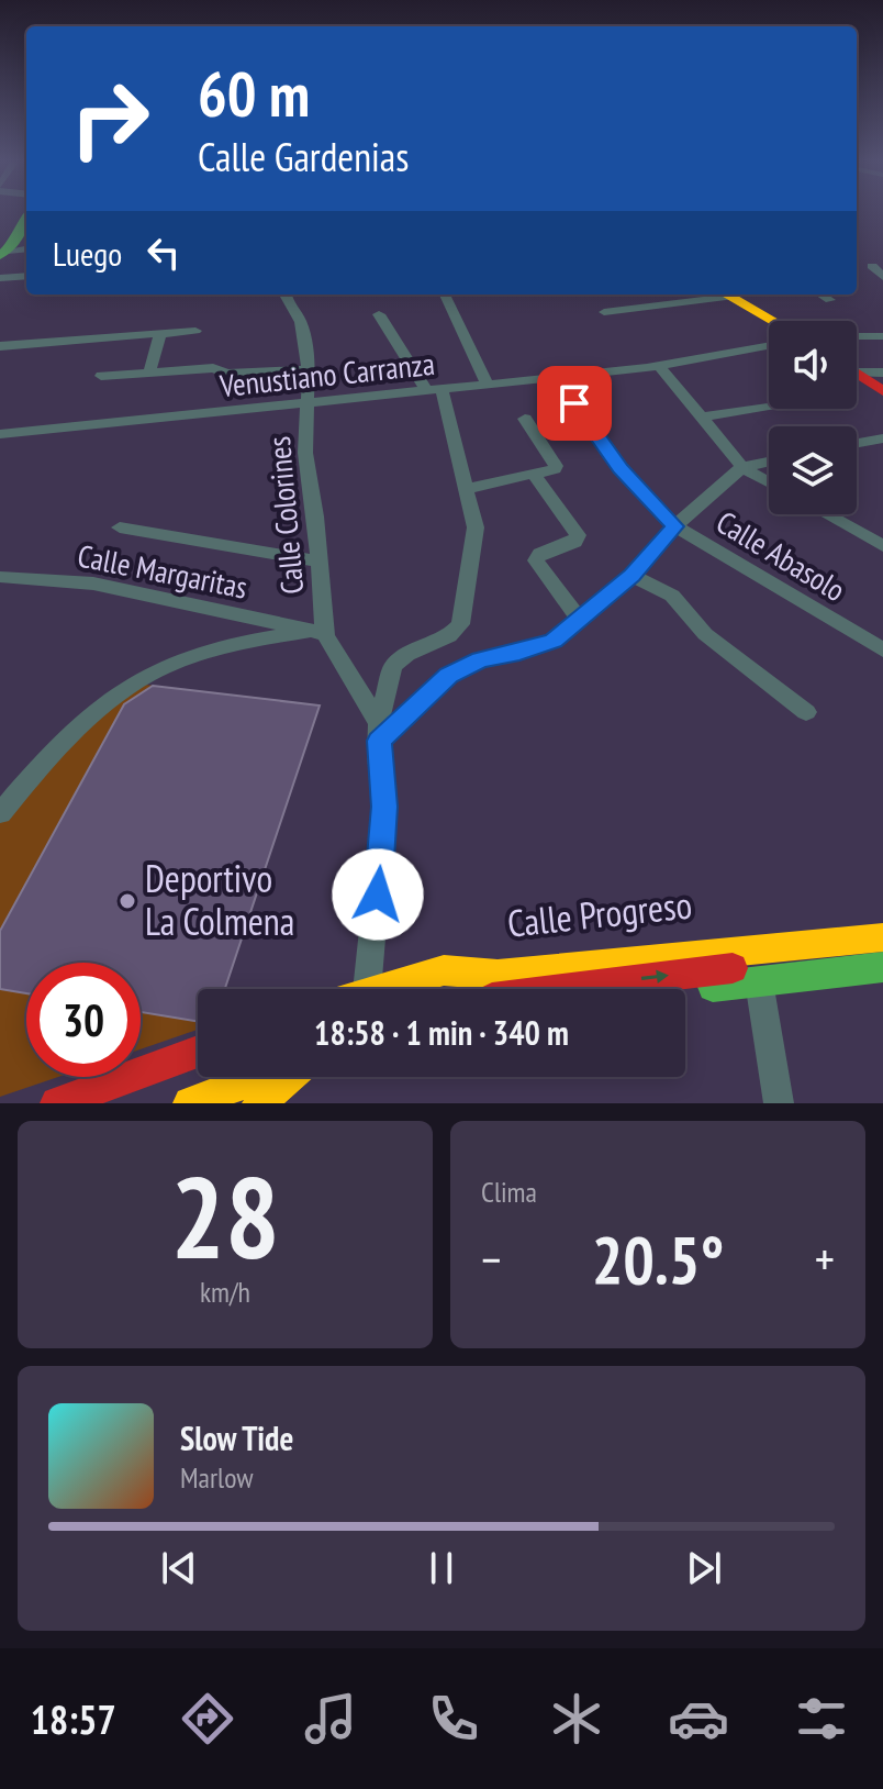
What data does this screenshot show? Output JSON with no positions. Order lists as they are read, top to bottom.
{
  "streets": {
    "main road": ["Calle Progreso"],
    "street": [
      "Venustiano Carranza",
      "Calle Colorines",
      "Calle Abasolo",
      "Calle Margaritas"
    ]
  },
  "crossings": [
    ["Venustiano Carranza", "Calle Colorines"],
    ["Venustiano Carranza", "Calle Abasolo"],
    ["Calle Colorines", "Calle Margaritas"]
  ],
  "places": ["Deportivo La Colmena"],
  "page": {
    "turn": ["60 m", "Calle Gardenias"],
    "then": "Luego",
    "limit": "30",
    "trip": "18:58 · 1 min · 340 m",
    "tile": [
      ["28", "km/h"],
      "Clima"
    ],
    "heat": ["−", "20.5°", "+"],
    "song": ["Slow Tide", "Marlow"],
    "tabs": "18:57"
  }
}
